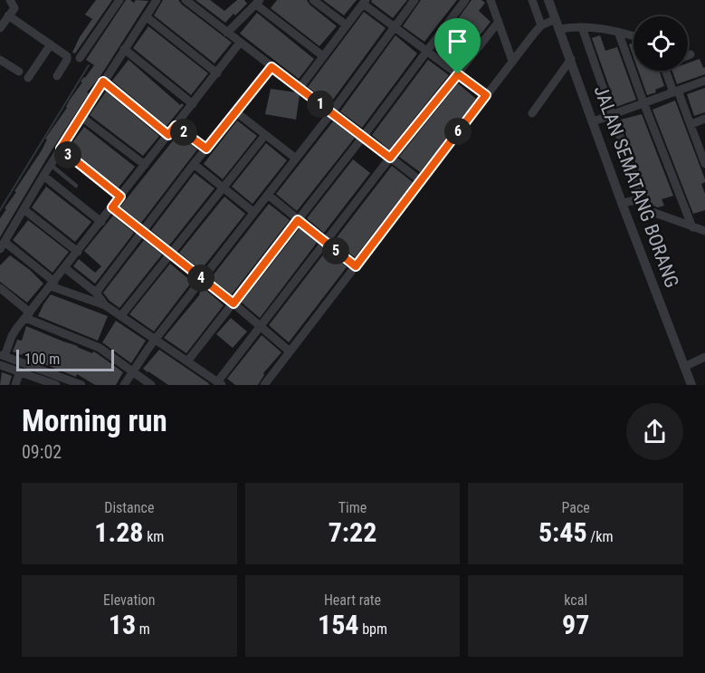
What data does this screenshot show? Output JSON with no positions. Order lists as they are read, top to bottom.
{
  "streets": {
    "street": ["JALAN SEMATANG BORANG"]
  },
  "scale_bar": "100 m",
  "page": {
    "pins": [
      "1",
      "6",
      "2",
      "3",
      "5",
      "4"
    ],
    "scale": "100 m",
    "heading": ["Morning run", "09:02"],
    "stats": [
      ["Distance", "1.28 km"],
      ["Time", "7:22"],
      ["Pace", "5:45 /km"],
      ["Elevation", "13 m"],
      ["Heart rate", "154 bpm"],
      ["kcal", "97"]
    ]
  }
}
